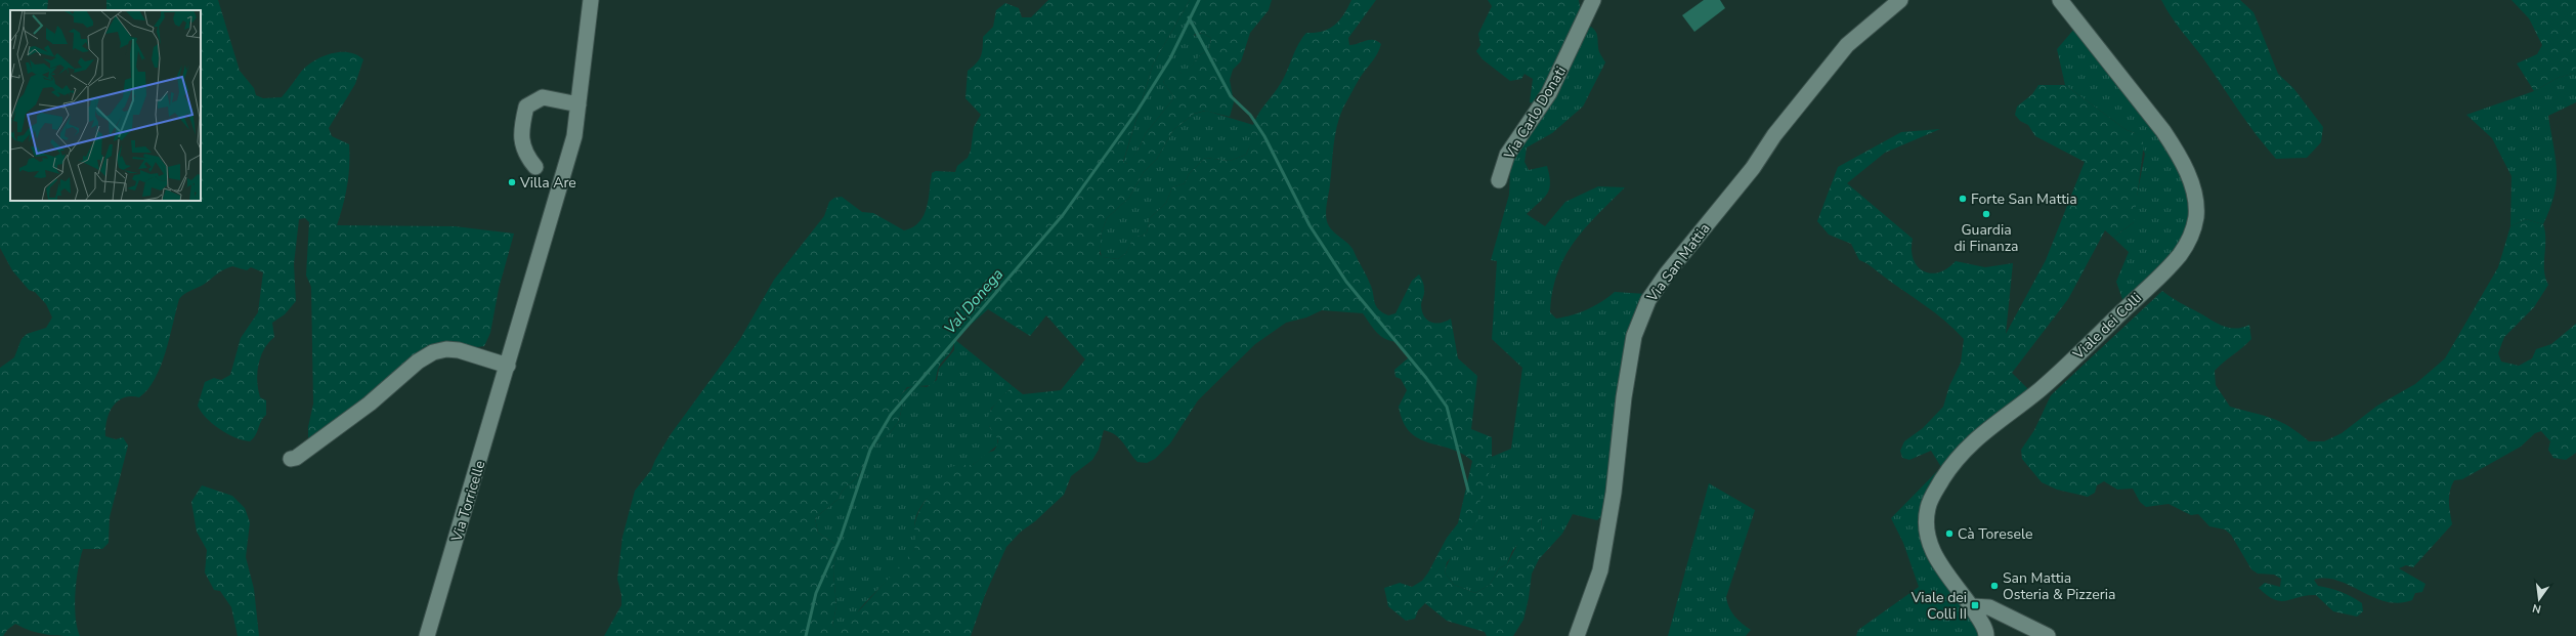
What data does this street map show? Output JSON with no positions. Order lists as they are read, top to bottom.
{
  "streets": {
    "street": [
      "Via Carlo Donati",
      "Via San Mattia",
      "Viale dei Colli",
      "Via Torricelle"
    ]
  },
  "water": ["Val Donega"],
  "places": {
    "other": [
      "Villa Are",
      "Forte San Mattia",
      "Guardia di Finanza",
      "Cà Toresele",
      "San Mattia Osteria & Pizzeria"
    ],
    "transit": ["Viale dei Colli II"]
  },
  "north": "bottom"
}
